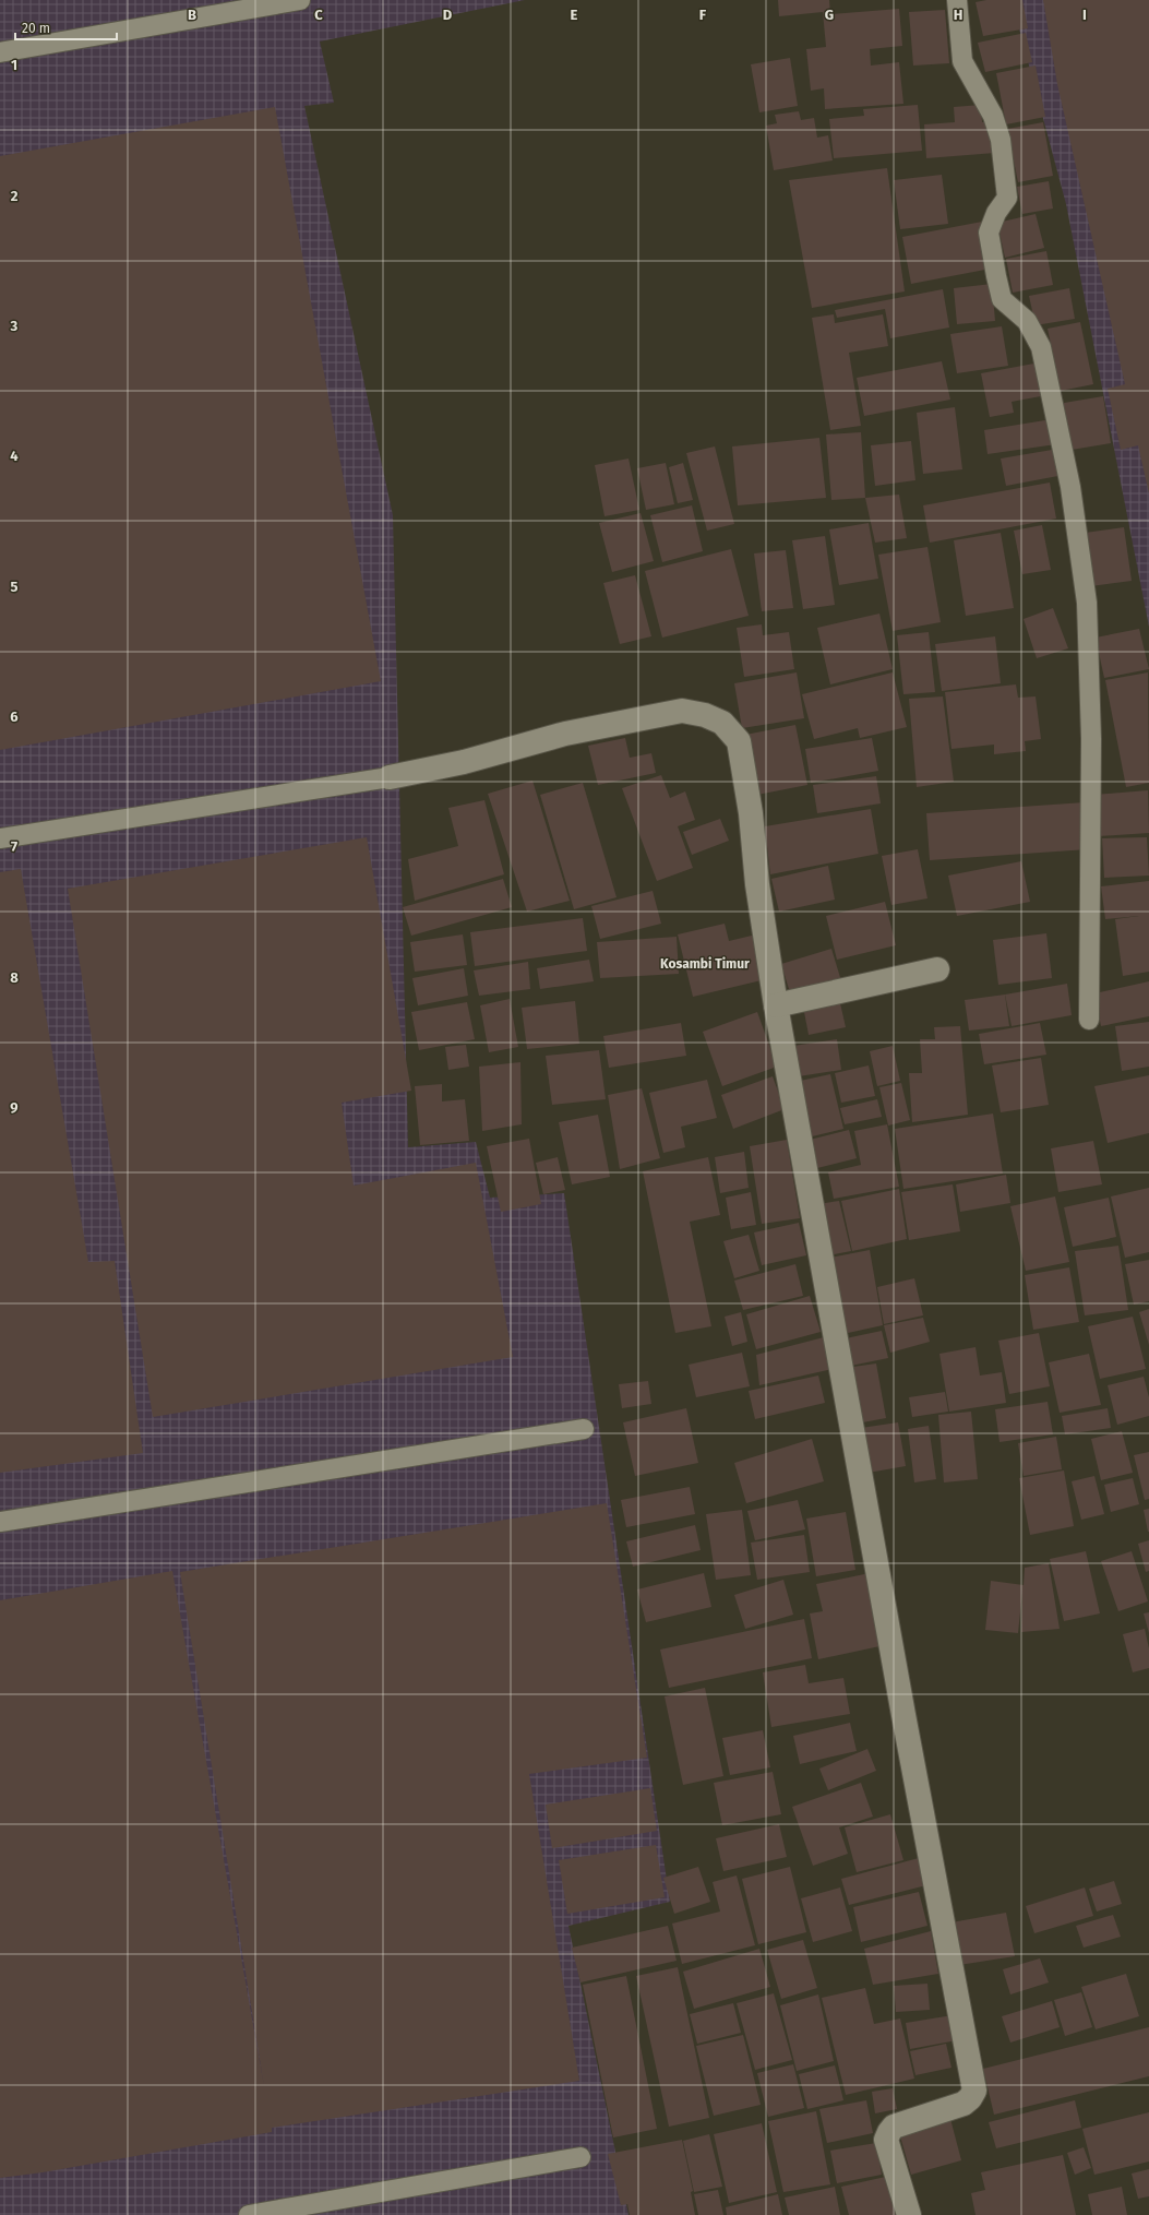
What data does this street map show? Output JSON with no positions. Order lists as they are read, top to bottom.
{
  "districts": ["Kosambi Timur"],
  "scale_bar": "20 m",
  "grid": {
    "columns": [
      "B",
      "C",
      "D",
      "E",
      "F",
      "G",
      "H",
      "I"
    ],
    "rows": [
      "1",
      "2",
      "3",
      "4",
      "5",
      "6",
      "7",
      "8",
      "9"
    ]
  }
}
